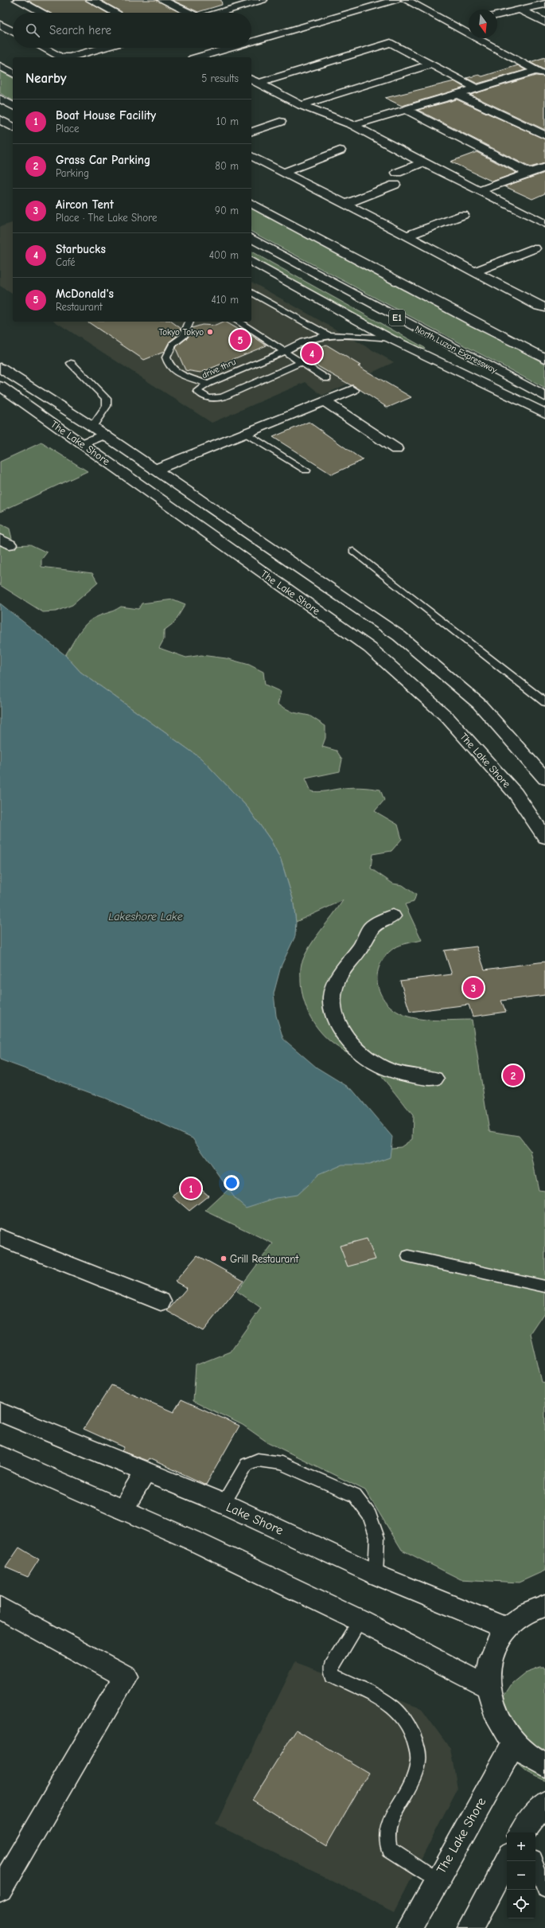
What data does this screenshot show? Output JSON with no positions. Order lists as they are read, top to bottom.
{
  "streets": {
    "main road": [
      "E1",
      "North Luzon Expressway",
      "The Lake Shore",
      "Lake Shore"
    ],
    "lane": ["drive thru"]
  },
  "water": ["Lakeshore Lake"],
  "places": ["Tokyo Tokyo", "Grill Restaurant"],
  "north": "bottom",
  "page": {
    "search": "Search here",
    "heading": ["Nearby", "5 results"],
    "list": [
      {
        "mark": "1",
        "name": "Boat House Facility",
        "note": "Place",
        "value": "10 m"
      },
      {
        "mark": "2",
        "name": "Grass Car Parking",
        "note": "Parking",
        "value": "80 m"
      },
      {
        "mark": "3",
        "name": "Aircon Tent",
        "note": "Place · The Lake Shore",
        "value": "90 m"
      },
      {
        "mark": "4",
        "name": "Starbucks",
        "note": "Café",
        "value": "400 m"
      },
      {
        "mark": "5",
        "name": "McDonald's",
        "note": "Restaurant",
        "value": "410 m"
      }
    ],
    "pins": [
      "5",
      "4",
      "3",
      "2",
      "1"
    ],
    "map_buttons": ["+", "−"]
  }
}
